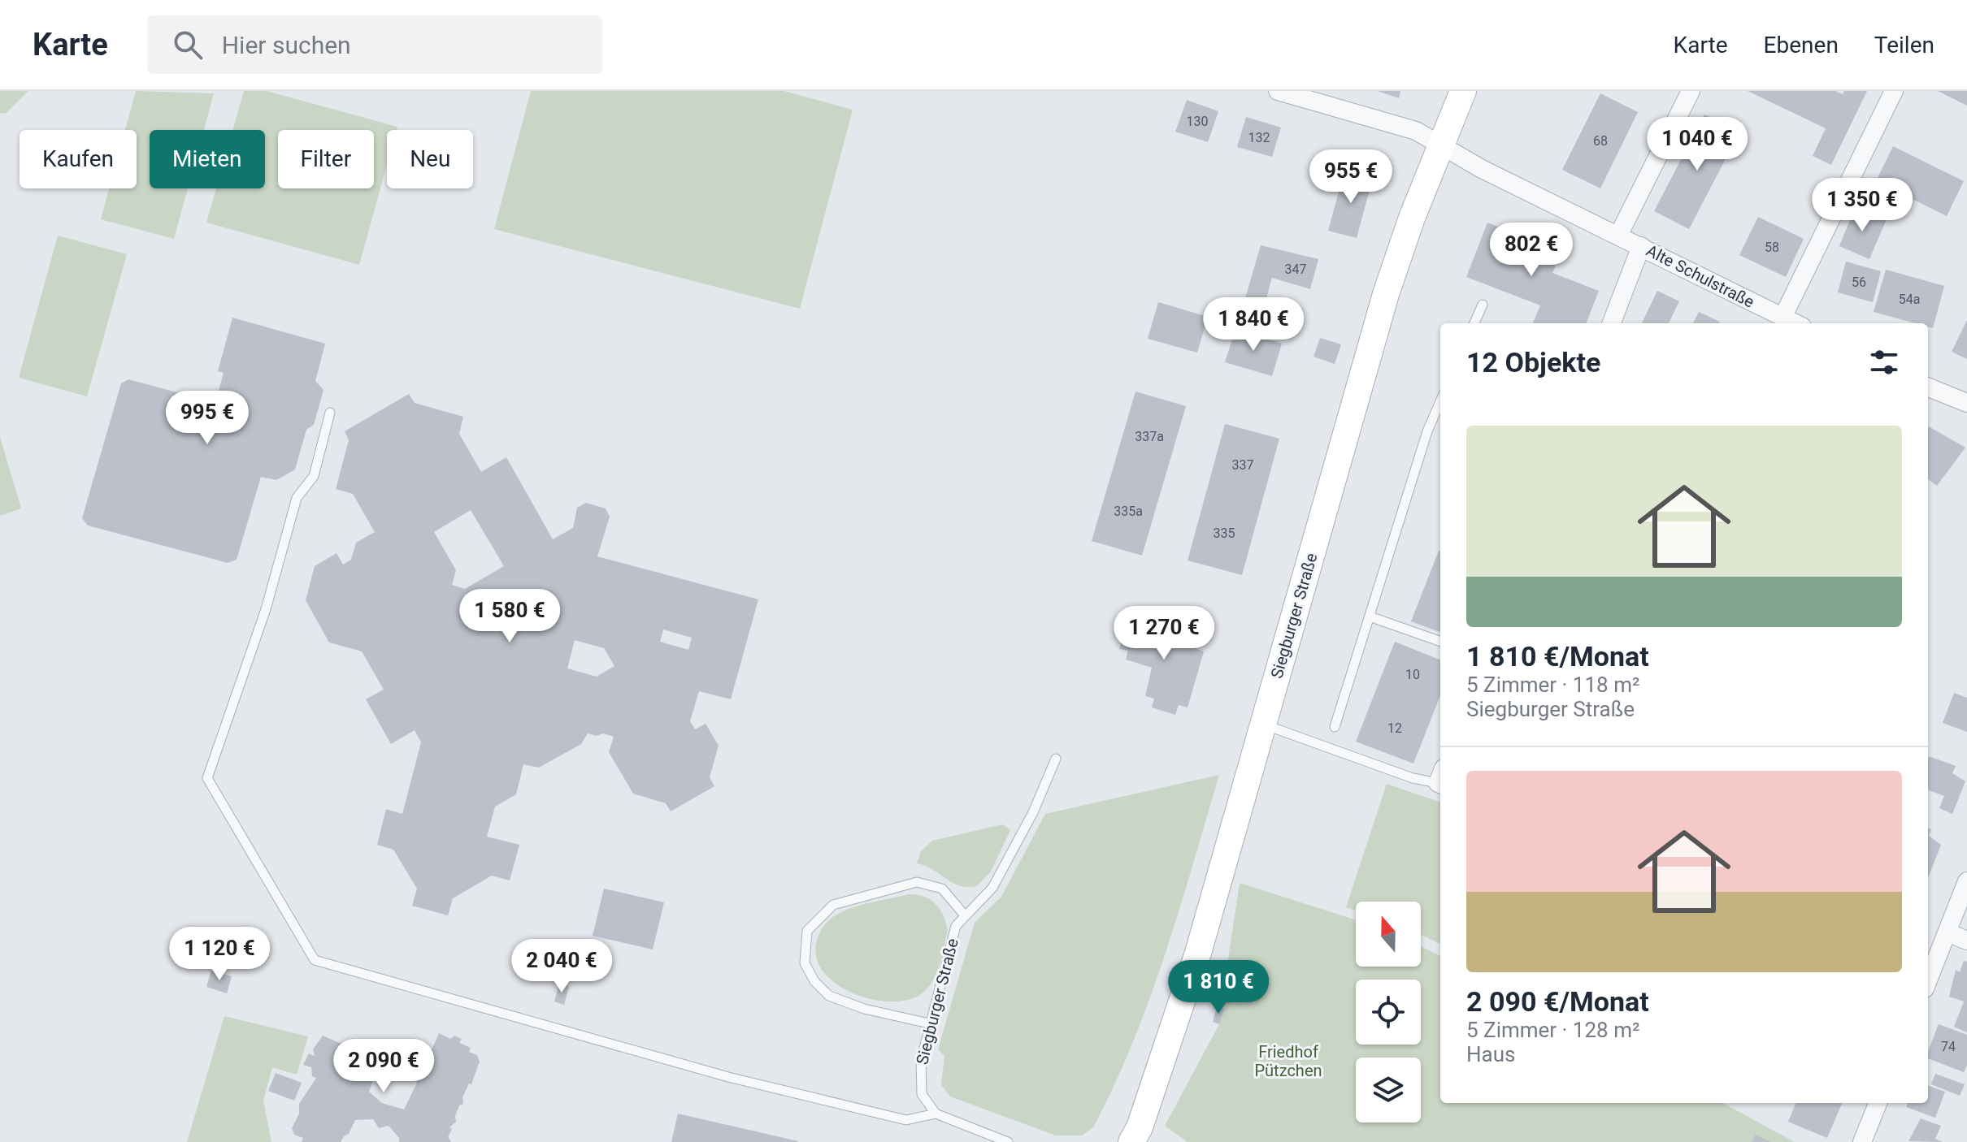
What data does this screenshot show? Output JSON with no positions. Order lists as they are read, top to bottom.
{
  "streets": {
    "main road": ["Siegburger Straße"],
    "street": ["Alte Schulstraße"]
  },
  "crossings": [
    ["Alte Schulstraße", "Siegburger Straße"]
  ],
  "parks": ["Friedhof Pützchen"],
  "house_numbers": [
    "130",
    "132",
    "68",
    "58",
    "347",
    "56",
    "54a",
    "337a",
    "337",
    "335a",
    "335",
    "10",
    "12",
    "74"
  ],
  "north": "top",
  "page": {
    "header": "Karte",
    "search": "Hier suchen",
    "nav": ["Karte", "Ebenen", "Teilen"],
    "price": [
      "1 040 €",
      "955 €",
      "1 350 €",
      "802 €",
      "1 840 €",
      "995 €",
      "1 580 €",
      "1 270 €",
      "1 120 €",
      "2 040 €",
      "1 810 €",
      "2 090 €"
    ],
    "chip": [
      "Kaufen",
      "Mieten",
      "Filter",
      "Neu"
    ],
    "heading": "12 Objekte",
    "list": [
      {
        "name": "1 810 €/Monat",
        "note": "5 Zimmer · 118 m² · Siegburger Straße"
      },
      {
        "name": "2 090 €/Monat",
        "note": "5 Zimmer · 128 m² · Haus"
      }
    ]
  }
}
